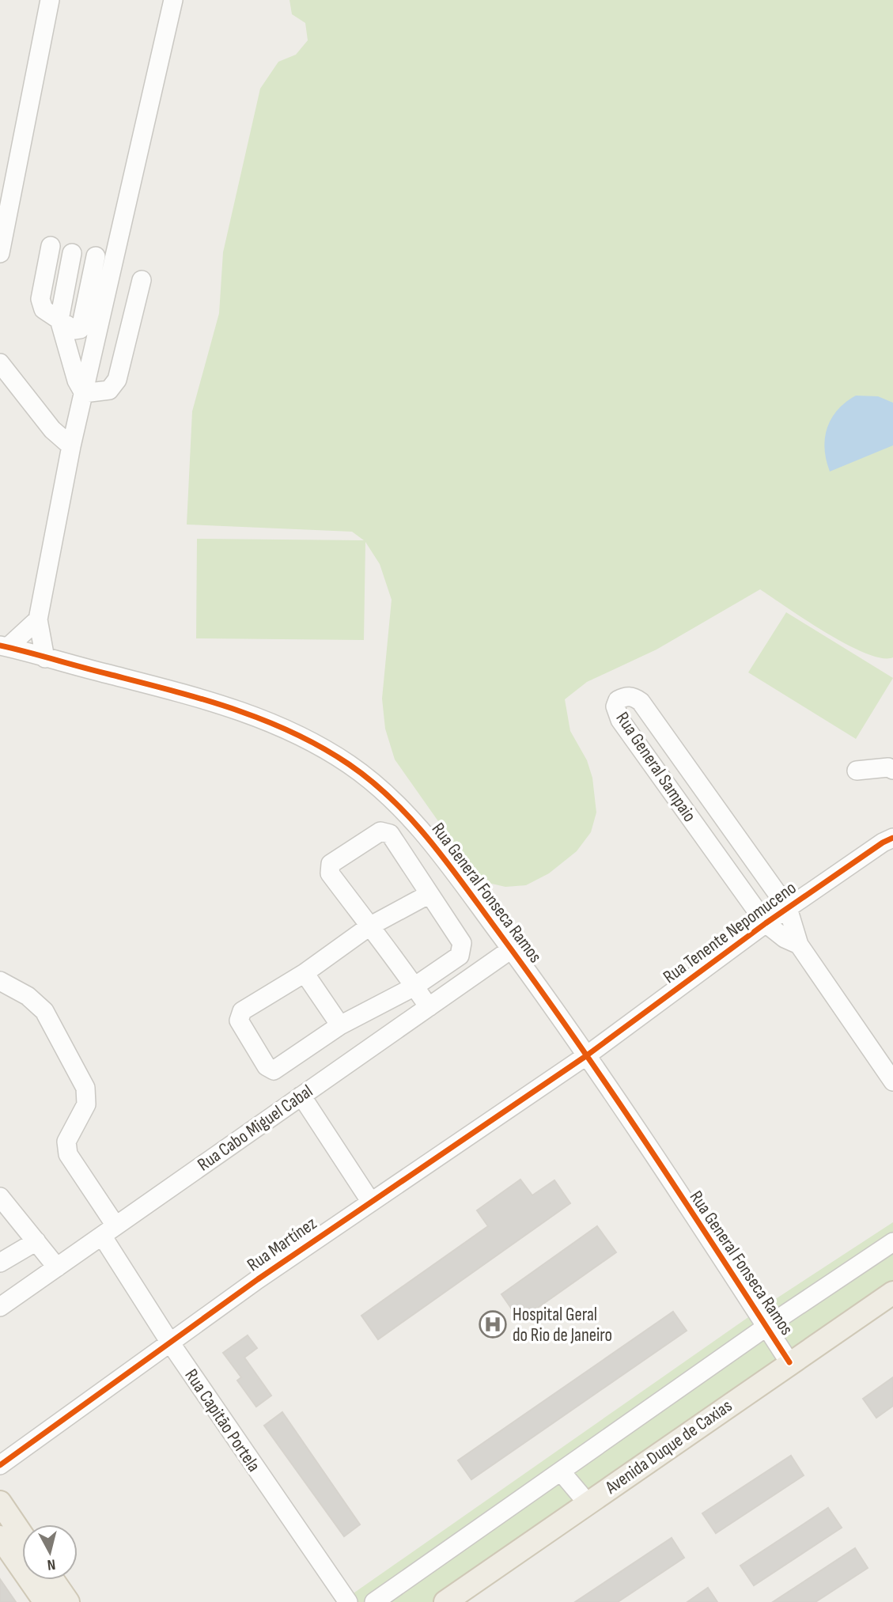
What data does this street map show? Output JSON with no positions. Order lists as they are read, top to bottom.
{
  "streets": {
    "main road": ["Avenida Duque de Caxias"],
    "street": [
      "Rua General Sampaio",
      "Rua General Fonseca Ramos",
      "Rua Tenente Nepomuceno",
      "Rua Cabo Miguel Cabal",
      "Rua Martínez",
      "Rua Capitão Portela"
    ]
  },
  "crossings": [
    ["Rua General Sampaio", "Rua Tenente Nepomuceno"],
    ["Rua General Fonseca Ramos", "Rua Tenente Nepomuceno"],
    ["Rua General Fonseca Ramos", "Rua Cabo Miguel Cabal"],
    ["Rua General Fonseca Ramos", "Rua Martínez"],
    ["Rua General Fonseca Ramos", "Avenida Duque de Caxias"],
    ["Rua Tenente Nepomuceno", "Rua Martínez"],
    ["Rua Cabo Miguel Cabal", "Rua Capitão Portela"],
    ["Rua Martínez", "Rua Capitão Portela"]
  ],
  "places": {
    "hospital": ["Hospital Geral do Rio de Janeiro"]
  },
  "north": "bottom"
}
